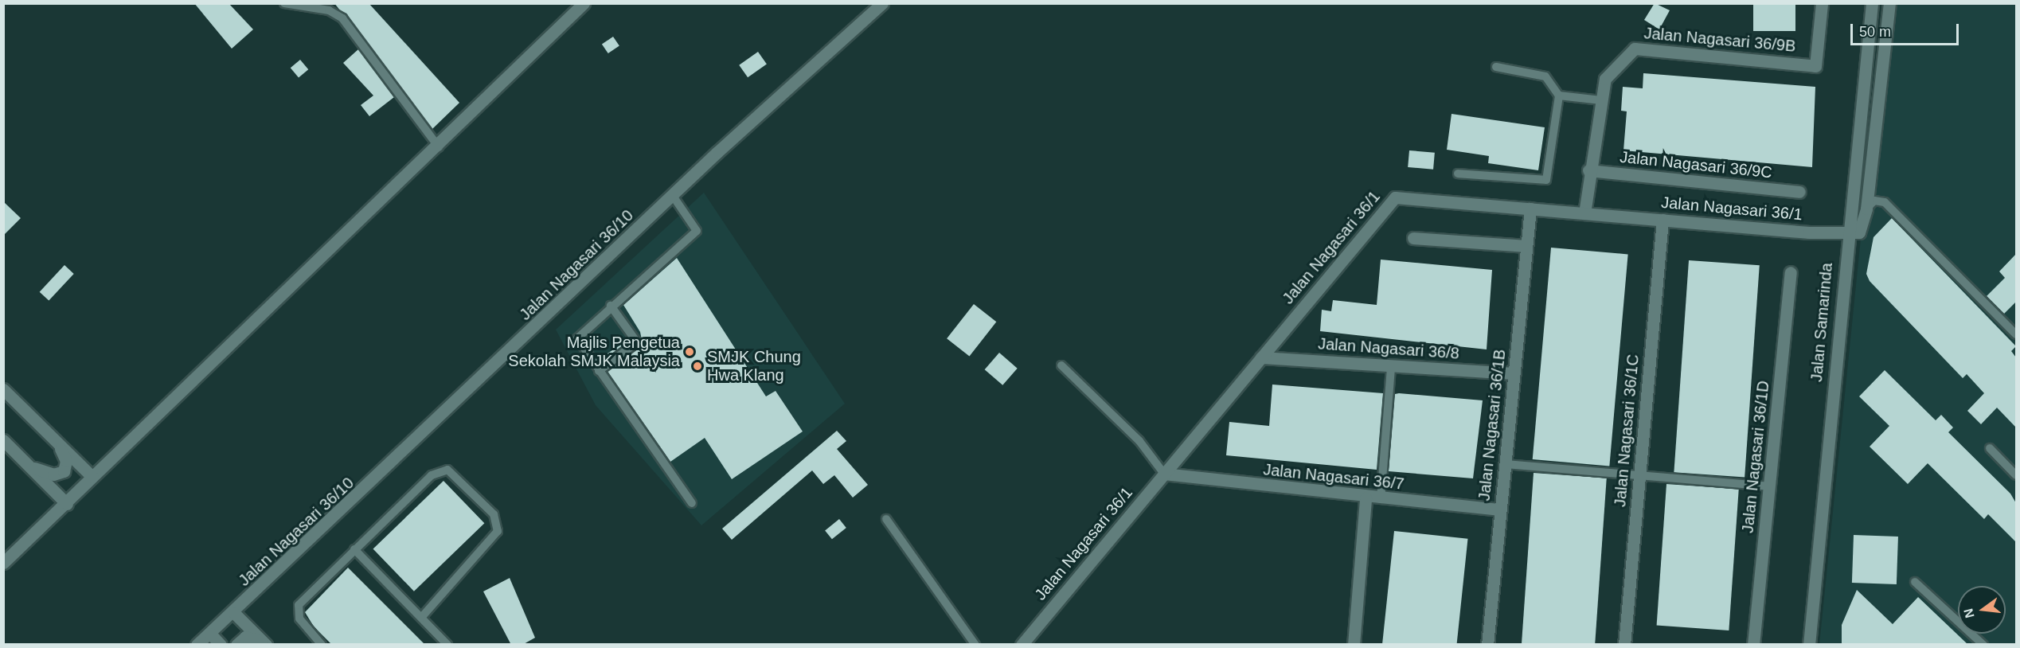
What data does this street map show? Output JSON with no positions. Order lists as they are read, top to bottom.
{
  "streets": {
    "street": [
      "Jalan Nagasari 36/9B",
      "Jalan Nagasari 36/9C",
      "Jalan Nagasari 36/1",
      "Jalan Nagasari 36/10",
      "Jalan Samarinda",
      "Jalan Nagasari 36/8",
      "Jalan Nagasari 36/1B",
      "Jalan Nagasari 36/1C",
      "Jalan Nagasari 36/1D",
      "Jalan Nagasari 36/7"
    ]
  },
  "crossings": [
    ["Jalan Nagasari 36/1", "Jalan Samarinda"],
    ["Jalan Nagasari 36/1", "Jalan Nagasari 36/8"],
    ["Jalan Nagasari 36/1", "Jalan Nagasari 36/1B"],
    ["Jalan Nagasari 36/1", "Jalan Nagasari 36/1C"],
    ["Jalan Nagasari 36/1", "Jalan Nagasari 36/7"],
    ["Jalan Nagasari 36/8", "Jalan Nagasari 36/1B"],
    ["Jalan Nagasari 36/1B", "Jalan Nagasari 36/7"]
  ],
  "places": ["Majlis Pengetua Sekolah SMJK Malaysia", "SMJK Chung Hwa Klang"],
  "scale_bar": "50 m",
  "north": "left"
}
